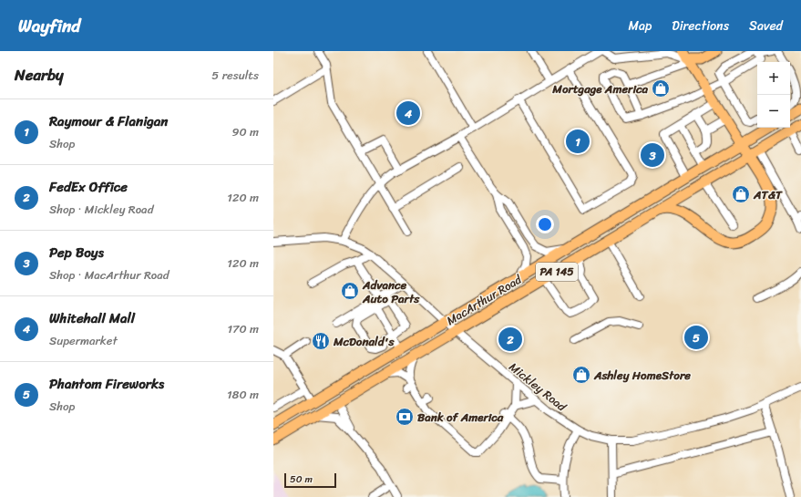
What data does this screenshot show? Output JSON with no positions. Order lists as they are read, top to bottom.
{
  "streets": {
    "highway": ["PA 145", "MacArthur Road"],
    "street": ["Mickley Road"]
  },
  "crossings": [
    ["MacArthur Road", "Mickley Road"]
  ],
  "places": {
    "shop": [
      "Mortgage America",
      "AT&T",
      "Advance Auto Parts",
      "Ashley HomeStore"
    ],
    "restaurant": ["McDonald's"],
    "bank": ["Bank of America"]
  },
  "scale_bar": "50 m",
  "page": {
    "header": "Wayfind",
    "nav": ["Map", "Directions", "Saved"],
    "heading": ["Nearby", "5 results"],
    "map_buttons": ["+", "−"],
    "list": [
      {
        "mark": "1",
        "name": "Raymour & Flanigan",
        "note": "Shop",
        "value": "90 m"
      },
      {
        "mark": "2",
        "name": "FedEx Office",
        "note": "Shop · Mickley Road",
        "value": "120 m"
      },
      {
        "mark": "3",
        "name": "Pep Boys",
        "note": "Shop · MacArthur Road",
        "value": "120 m"
      },
      {
        "mark": "4",
        "name": "Whitehall Mall",
        "note": "Supermarket",
        "value": "170 m"
      },
      {
        "mark": "5",
        "name": "Phantom Fireworks",
        "note": "Shop",
        "value": "180 m"
      }
    ],
    "pins": [
      "4",
      "1",
      "3",
      "5",
      "2"
    ],
    "scale": "50 m"
  }
}
